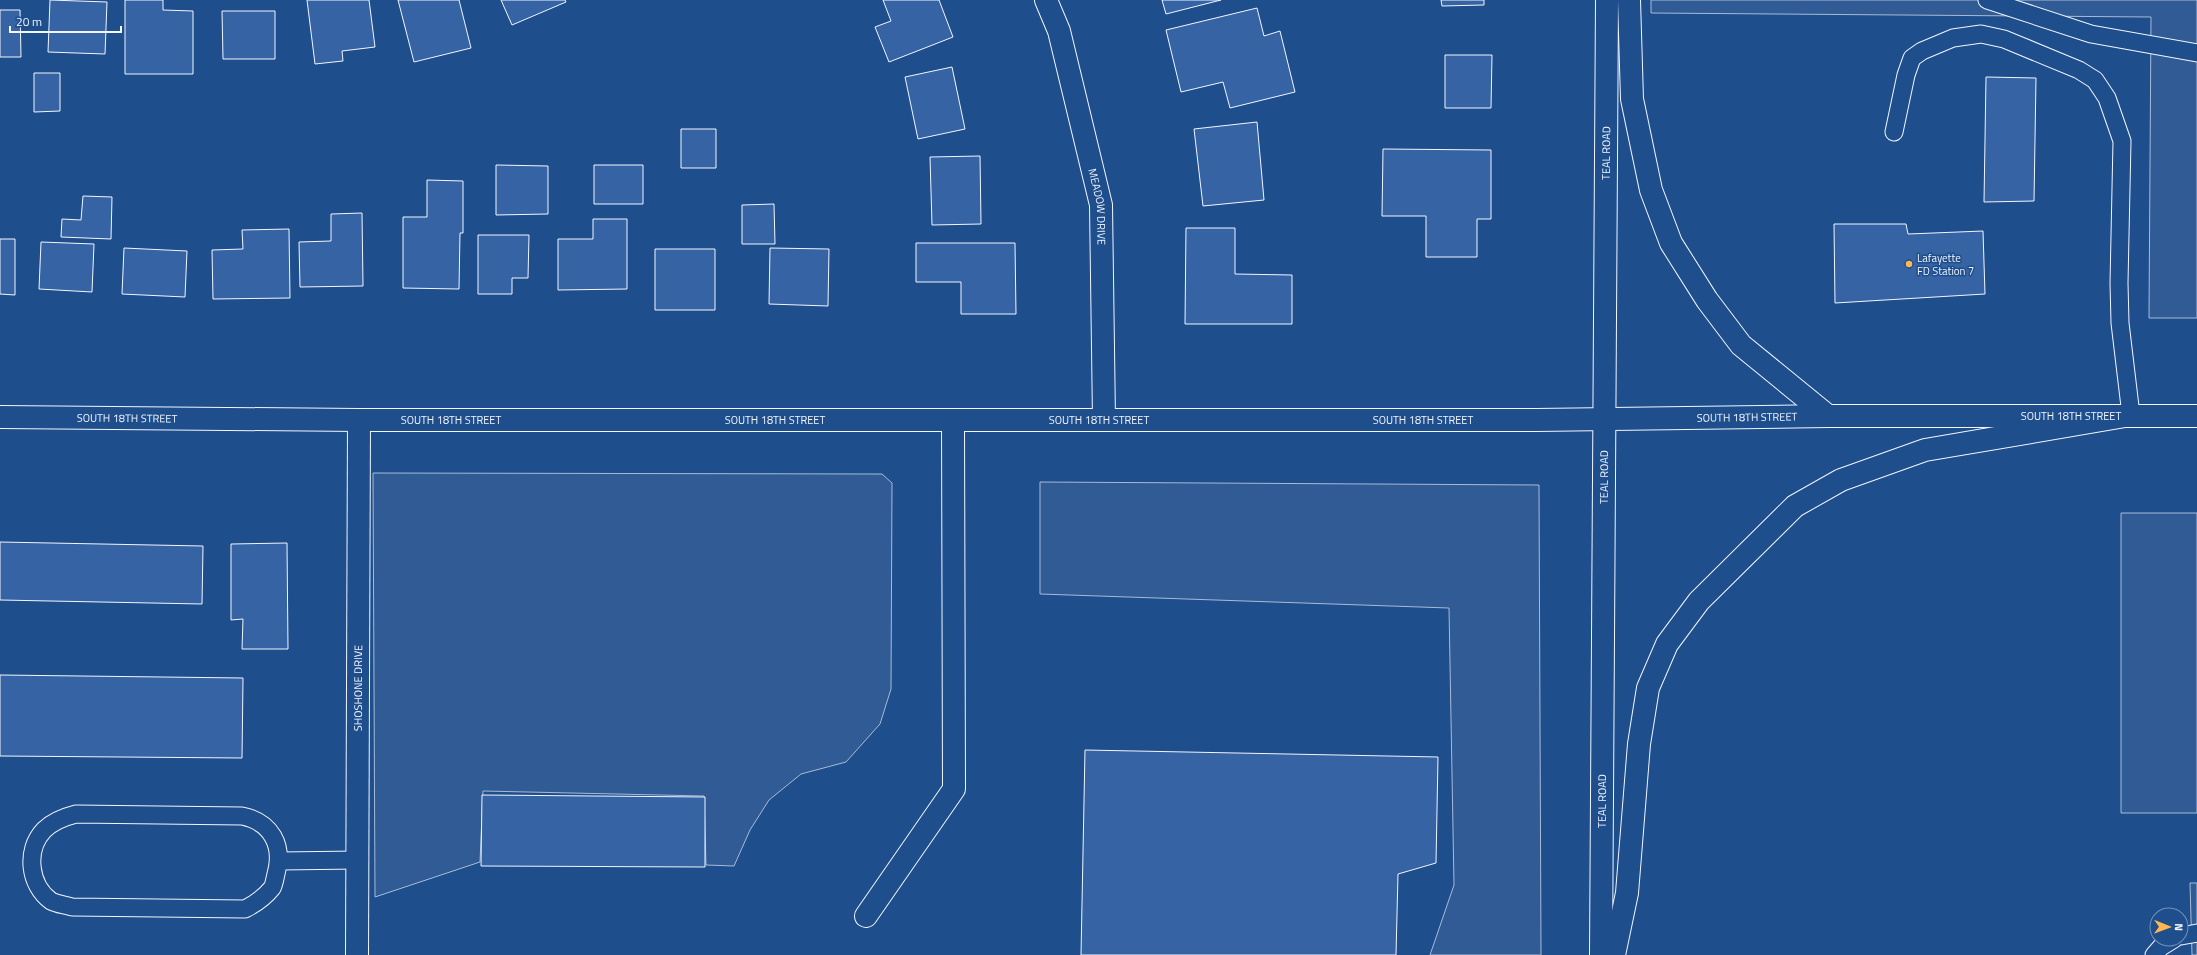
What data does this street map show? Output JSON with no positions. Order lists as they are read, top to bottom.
{
  "streets": {
    "main road": [
      "TEAL ROAD",
      "MEADOW DRIVE",
      "SOUTH 18TH STREET",
      "SHOSHONE DRIVE"
    ]
  },
  "crossings": [
    ["TEAL ROAD", "SOUTH 18TH STREET"],
    ["MEADOW DRIVE", "SOUTH 18TH STREET"],
    ["SOUTH 18TH STREET", "SHOSHONE DRIVE"]
  ],
  "places": ["Lafayette FD Station 7"],
  "scale_bar": "20 m",
  "north": "right"
}
